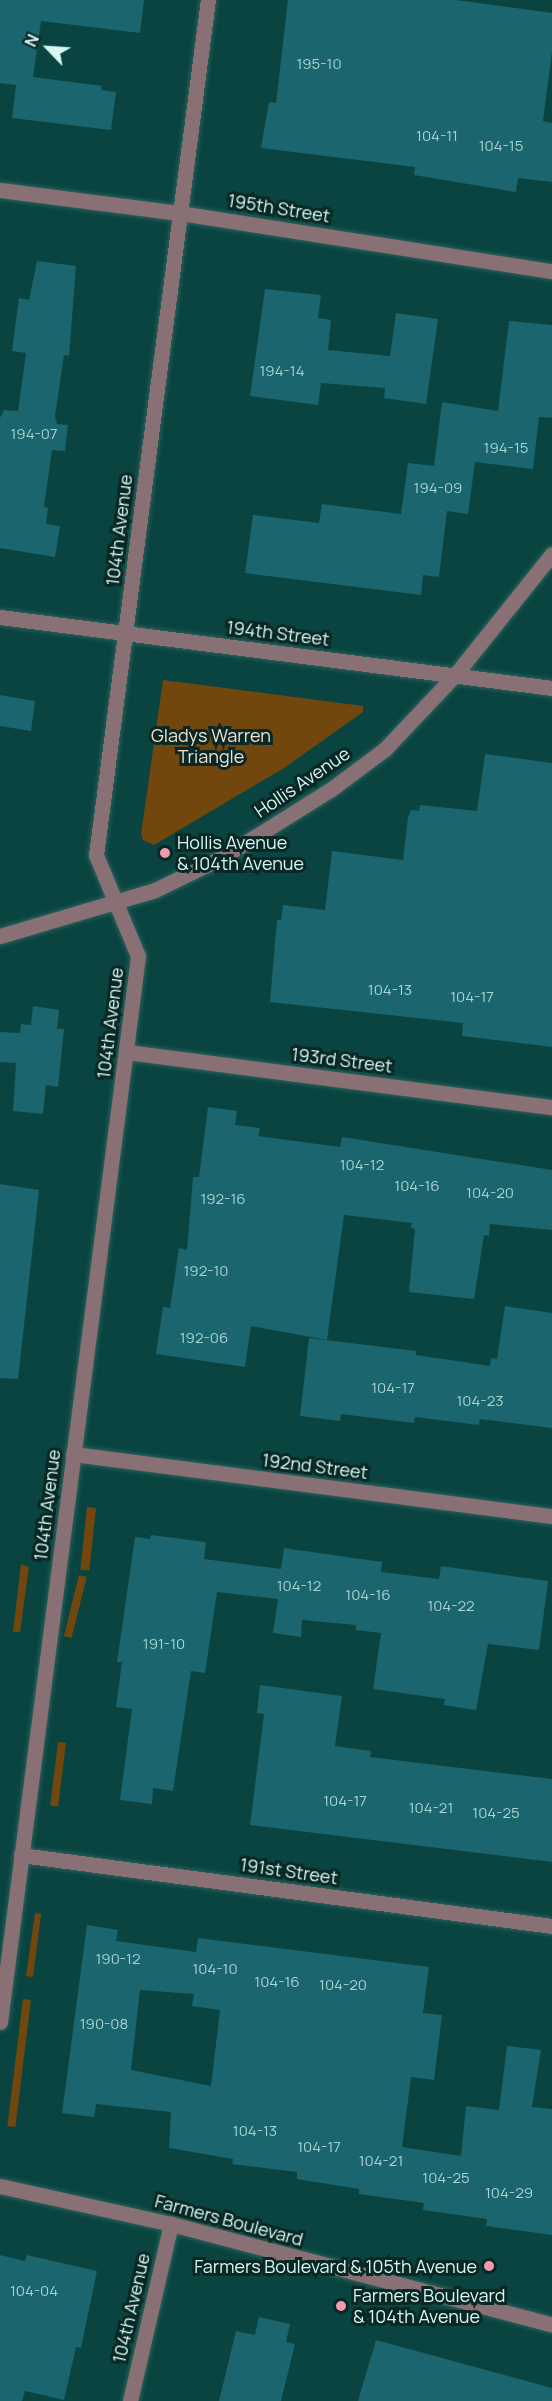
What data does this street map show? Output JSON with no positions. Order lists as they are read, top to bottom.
{
  "streets": {
    "street": [
      "195th Street",
      "104th Avenue",
      "194th Street",
      "Hollis Avenue",
      "193rd Street",
      "192nd Street",
      "191st Street",
      "Farmers Boulevard"
    ]
  },
  "crossings": [
    ["195th Street", "104th Avenue"],
    ["104th Avenue", "194th Street"],
    ["104th Avenue", "Hollis Avenue"],
    ["104th Avenue", "193rd Street"],
    ["104th Avenue", "192nd Street"],
    ["104th Avenue", "191st Street"],
    ["104th Avenue", "Farmers Boulevard"],
    ["194th Street", "Hollis Avenue"]
  ],
  "parks": ["Gladys Warren Triangle"],
  "places": ["Hollis Avenue & 104th Avenue", "Farmers Boulevard & 105th Avenue", "Farmers Boulevard & 104th Avenue"],
  "house_numbers": [
    "195-10",
    "104-11",
    "104-15",
    "194-14",
    "194-07",
    "194-15",
    "194-09",
    "104-13",
    "104-17",
    "104-12",
    "104-16",
    "104-20",
    "192-16",
    "192-10",
    "192-06",
    "104-17",
    "104-23",
    "104-12",
    "104-16",
    "104-22",
    "191-10",
    "104-17",
    "104-21",
    "104-25",
    "190-12",
    "104-10",
    "104-16",
    "104-20",
    "190-08",
    "104-13",
    "104-17",
    "104-21",
    "104-25",
    "104-29",
    "104-04"
  ],
  "north": "top left"
}
